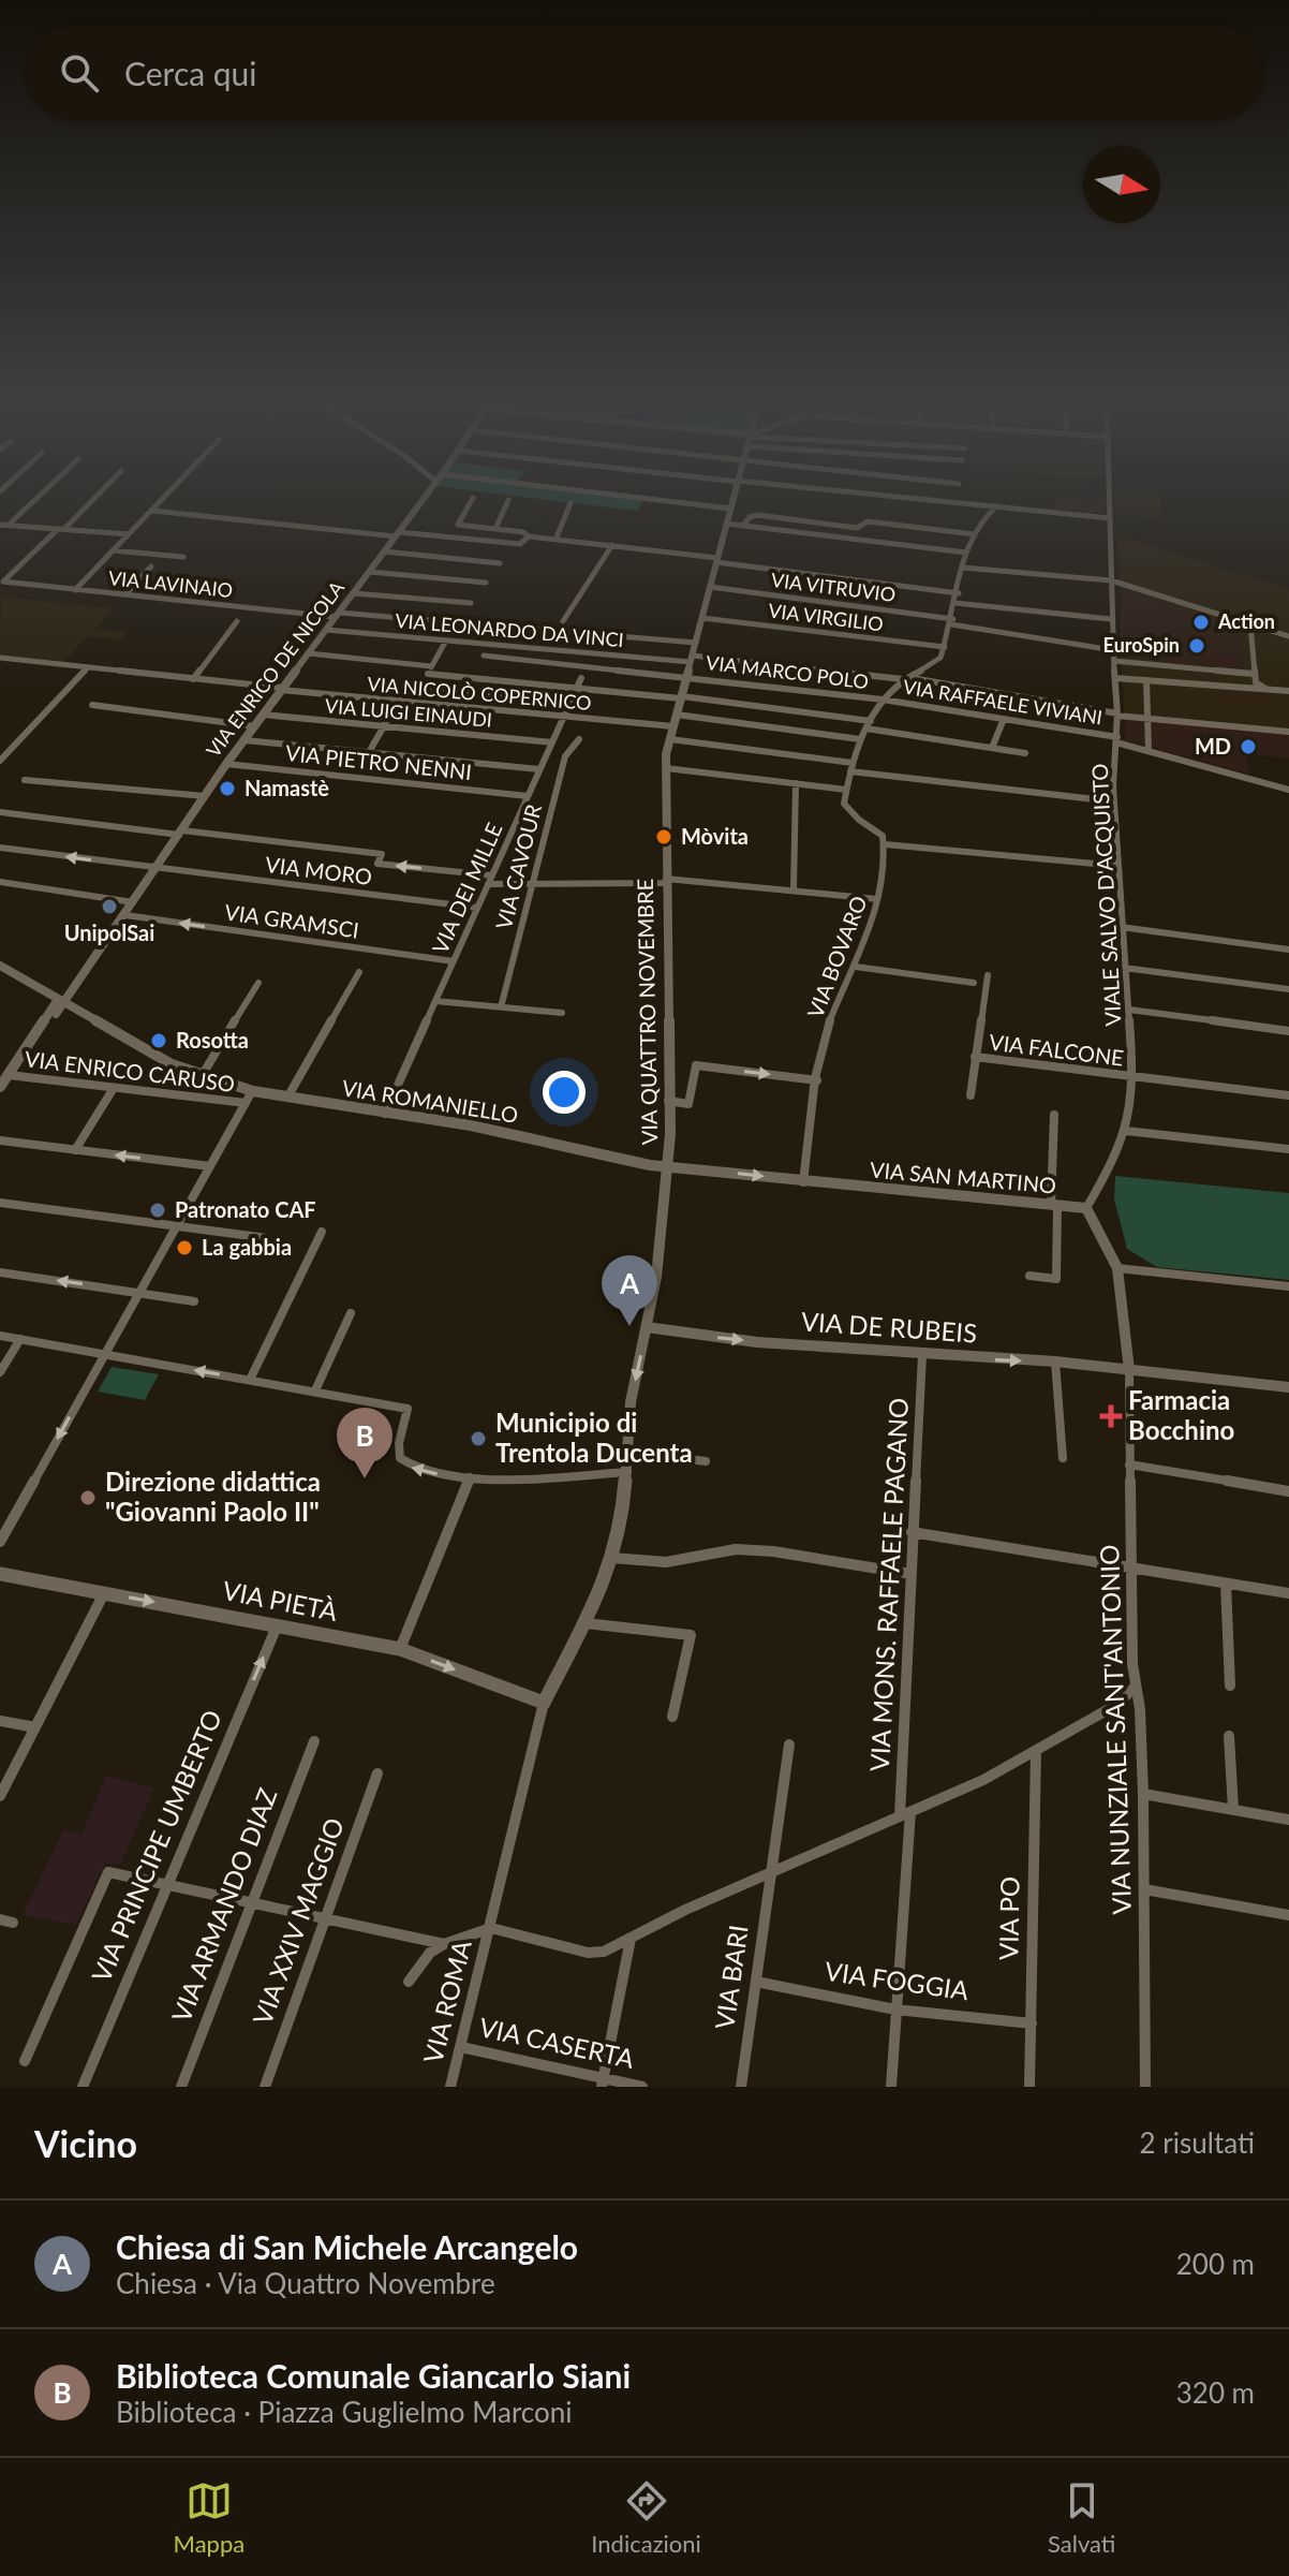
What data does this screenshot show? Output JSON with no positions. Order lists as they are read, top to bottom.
{
  "streets": {
    "street": [
      "VIA LAVINAIO",
      "VIA VITRUVIO",
      "VIA VIRGILIO",
      "VIA LEONARDO DA VINCI",
      "VIA ENRICO DE NICOLA",
      "VIA MARCO POLO",
      "VIA NICOLÒ COPERNICO",
      "VIA RAFFAELE VIVIANI",
      "VIA LUIGI EINAUDI",
      "VIA PIETRO NENNI",
      "VIA CAVOUR",
      "VIA MORO",
      "VIA DEI MILLE",
      "VIALE SALVO D'ACQUISTO",
      "VIA GRAMSCI",
      "VIA BOVARO",
      "VIA QUATTRO NOVEMBRE",
      "VIA FALCONE",
      "VIA ENRICO CARUSO",
      "VIA ROMANIELLO",
      "VIA SAN MARTINO",
      "VIA DE RUBEIS",
      "VIA MONS. RAFFAELE PAGANO",
      "VIA PIETÀ",
      "VIA NUNZIALE SANT'ANTONIO",
      "VIA PRINCIPE UMBERTO",
      "VIA ARMANDO DIAZ",
      "VIA PO",
      "VIA XXIV MAGGIO",
      "VIA BARI",
      "VIA FOGGIA",
      "VIA ROMA",
      "VIA CASERTA"
    ]
  },
  "crossings": [
    ["VIA LAVINAIO", "VIA ENRICO DE NICOLA"],
    ["VIA LAVINAIO", "VIA QUATTRO NOVEMBRE"],
    ["VIA VITRUVIO", "VIALE SALVO D'ACQUISTO"],
    ["VIA VITRUVIO", "VIA QUATTRO NOVEMBRE"],
    ["VIA VIRGILIO", "VIA QUATTRO NOVEMBRE"],
    ["VIA LEONARDO DA VINCI", "VIA ENRICO DE NICOLA"],
    ["VIA LEONARDO DA VINCI", "VIALE SALVO D'ACQUISTO"],
    ["VIA LEONARDO DA VINCI", "VIA QUATTRO NOVEMBRE"],
    ["VIA ENRICO DE NICOLA", "VIA NICOLÒ COPERNICO"],
    ["VIA ENRICO DE NICOLA", "VIA LUIGI EINAUDI"],
    ["VIA ENRICO DE NICOLA", "VIA PIETRO NENNI"],
    ["VIA ENRICO DE NICOLA", "VIA MORO"],
    ["VIA ENRICO DE NICOLA", "VIA GRAMSCI"],
    ["VIA ENRICO DE NICOLA", "VIA ENRICO CARUSO"],
    ["VIA ENRICO DE NICOLA", "VIA ROMANIELLO"],
    ["VIA MARCO POLO", "VIA RAFFAELE VIVIANI"],
    ["VIA MARCO POLO", "VIA QUATTRO NOVEMBRE"],
    ["VIA NICOLÒ COPERNICO", "VIA DEI MILLE"],
    ["VIA NICOLÒ COPERNICO", "VIA QUATTRO NOVEMBRE"],
    ["VIA RAFFAELE VIVIANI", "VIALE SALVO D'ACQUISTO"],
    ["VIA LUIGI EINAUDI", "VIA DEI MILLE"],
    ["VIA PIETRO NENNI", "VIA DEI MILLE"],
    ["VIA MORO", "VIA DEI MILLE"],
    ["VIA DEI MILLE", "VIA GRAMSCI"],
    ["VIA DEI MILLE", "VIA ROMANIELLO"],
    ["VIALE SALVO D'ACQUISTO", "VIA FALCONE"],
    ["VIALE SALVO D'ACQUISTO", "VIA SAN MARTINO"],
    ["VIA BOVARO", "VIA SAN MARTINO"],
    ["VIA QUATTRO NOVEMBRE", "VIA ROMANIELLO"],
    ["VIA QUATTRO NOVEMBRE", "VIA SAN MARTINO"],
    ["VIA QUATTRO NOVEMBRE", "VIA DE RUBEIS"],
    ["VIA QUATTRO NOVEMBRE", "VIA PIETÀ"],
    ["VIA QUATTRO NOVEMBRE", "VIA ROMA"],
    ["VIA ROMANIELLO", "VIA SAN MARTINO"],
    ["VIA DE RUBEIS", "VIA MONS. RAFFAELE PAGANO"],
    ["VIA DE RUBEIS", "VIA NUNZIALE SANT'ANTONIO"],
    ["VIA MONS. RAFFAELE PAGANO", "VIA FOGGIA"],
    ["VIA PIETÀ", "VIA PRINCIPE UMBERTO"],
    ["VIA PIETÀ", "VIA ROMA"],
    ["VIA PO", "VIA FOGGIA"],
    ["VIA BARI", "VIA FOGGIA"],
    ["VIA ROMA", "VIA CASERTA"]
  ],
  "one_way": [
    "VIA GRAMSCI",
    "VIA DE RUBEIS",
    "VIA PIETÀ",
    "VIA PRINCIPE UMBERTO"
  ],
  "places": {
    "other": [
      "Action",
      "EuroSpin",
      "MD",
      "Namastè",
      "Mòvita",
      "UnipolSai",
      "Rosotta",
      "Patronato CAF",
      "La gabbia",
      "Municipio di Trentola Ducenta",
      "Direzione didattica \"Giovanni Paolo II\""
    ],
    "health": ["Farmacia Bocchino"]
  },
  "north": "right",
  "page": {
    "search": "Cerca qui",
    "pins": ["A", "B"],
    "heading": ["Vicino", "2 risultati"],
    "list": [
      {
        "mark": "A",
        "name": "Chiesa di San Michele Arcangelo",
        "note": "Chiesa · Via Quattro Novembre",
        "value": "200 m"
      },
      {
        "mark": "B",
        "name": "Biblioteca Comunale Giancarlo Siani",
        "note": "Biblioteca · Piazza Guglielmo Marconi",
        "value": "320 m"
      }
    ],
    "nav": ["Mappa", "Indicazioni", "Salvati"]
  }
}
